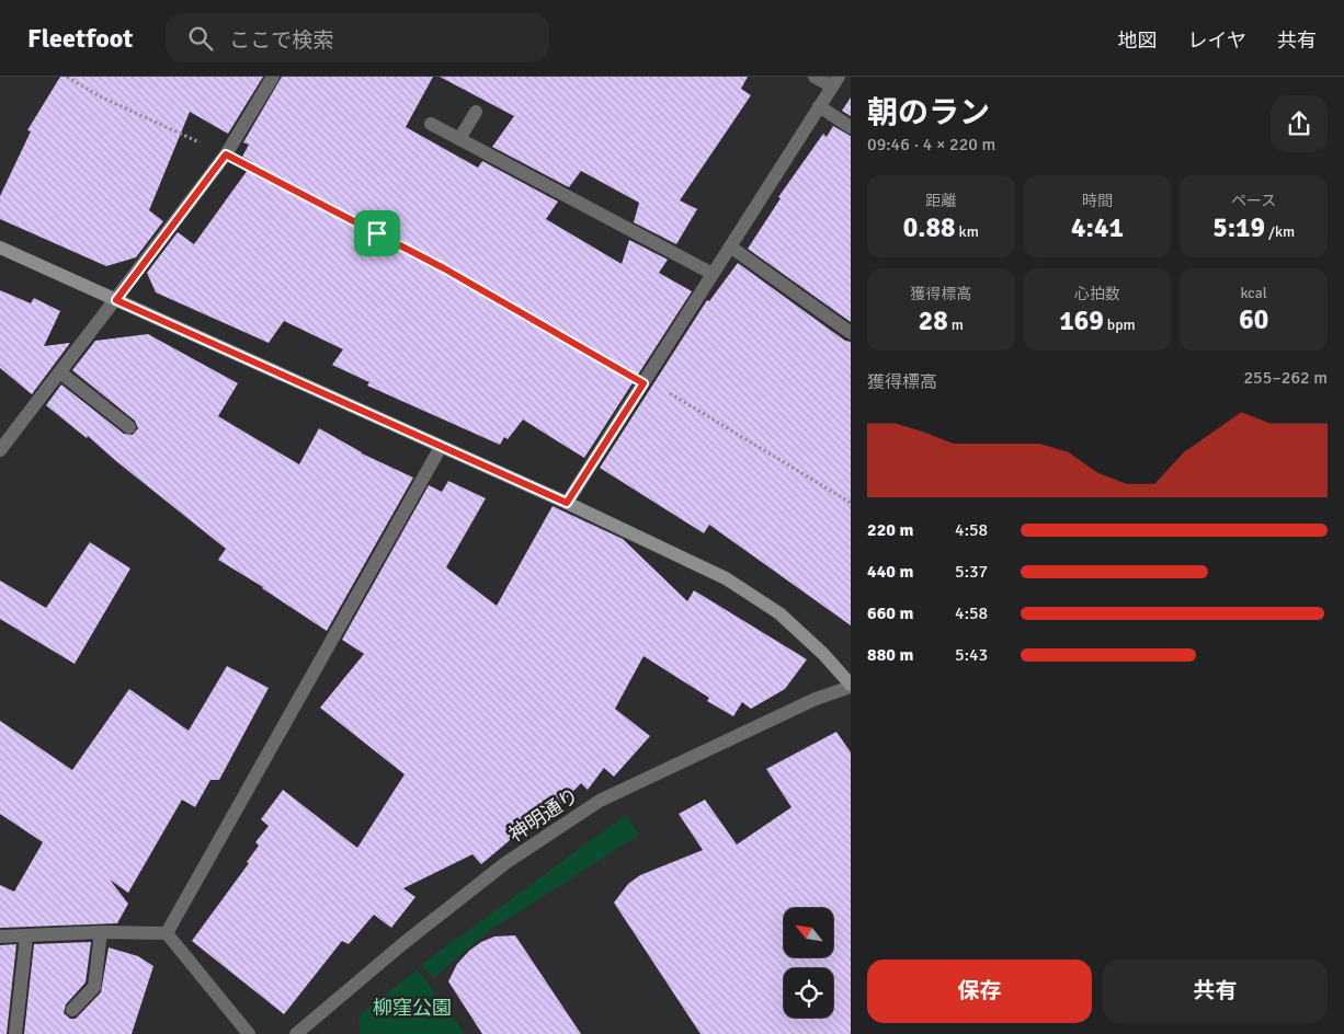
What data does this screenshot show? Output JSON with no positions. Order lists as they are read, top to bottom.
{
  "streets": {
    "street": ["神明通り"]
  },
  "parks": ["柳窪公園"],
  "north": "top left",
  "page": {
    "header": "Fleetfoot",
    "search": "ここで検索",
    "nav": ["地図", "レイヤ", "共有"],
    "heading": ["朝のラン", "09:46 · 4 × 220 m"],
    "stats": [
      ["距離", "0.88 km"],
      ["時間", "4:41"],
      ["ペース", "5:19 /km"],
      ["獲得標高", "28 m"],
      ["心拍数", "169 bpm"],
      ["kcal", "60"]
    ],
    "chart": ["獲得標高", "255–262 m"],
    "list": [
      {
        "name": "220 m",
        "note": "4:58"
      },
      {
        "name": "440 m",
        "note": "5:37"
      },
      {
        "name": "660 m",
        "note": "4:58"
      },
      {
        "name": "880 m",
        "note": "5:43"
      }
    ],
    "buttons": ["保存", "共有"]
  }
}
